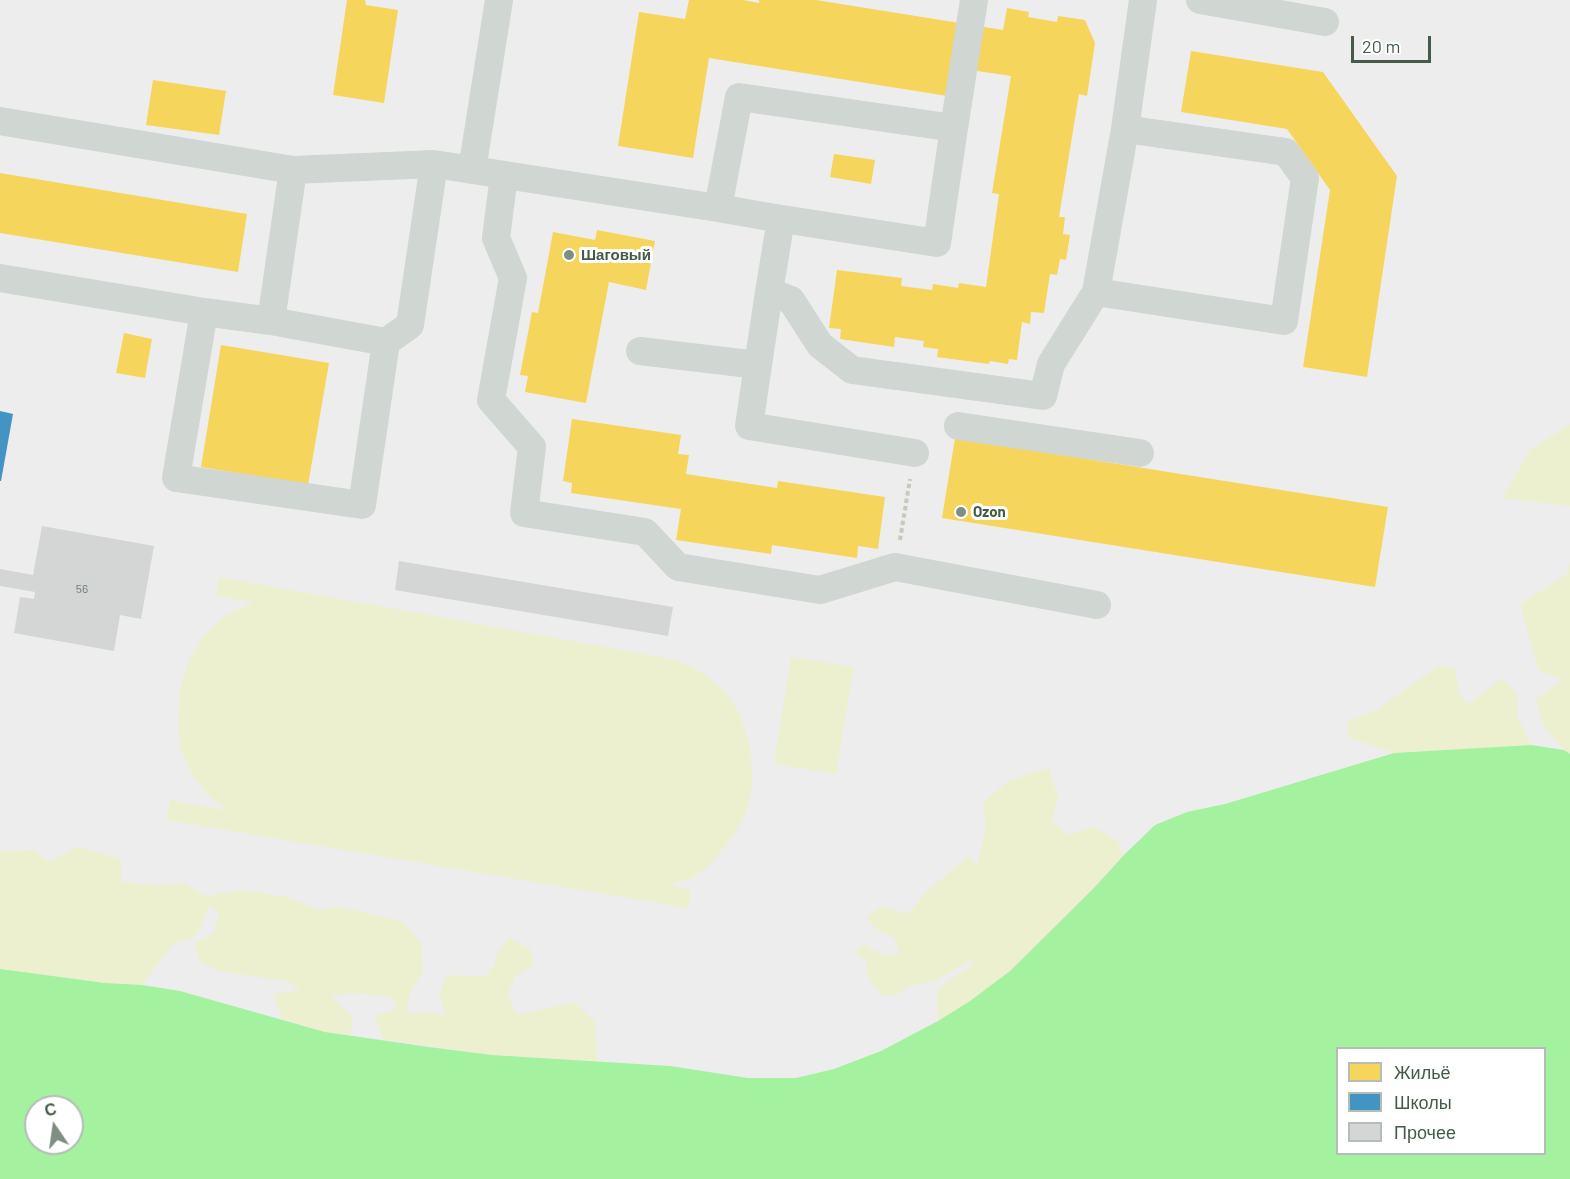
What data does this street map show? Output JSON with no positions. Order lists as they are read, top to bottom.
{
  "places": ["Шаговый", "Ozon"],
  "house_numbers": ["56"],
  "legend": ["Жильё", "Школы", "Прочее"],
  "scale_bar": "20 m",
  "north": "top"
}
